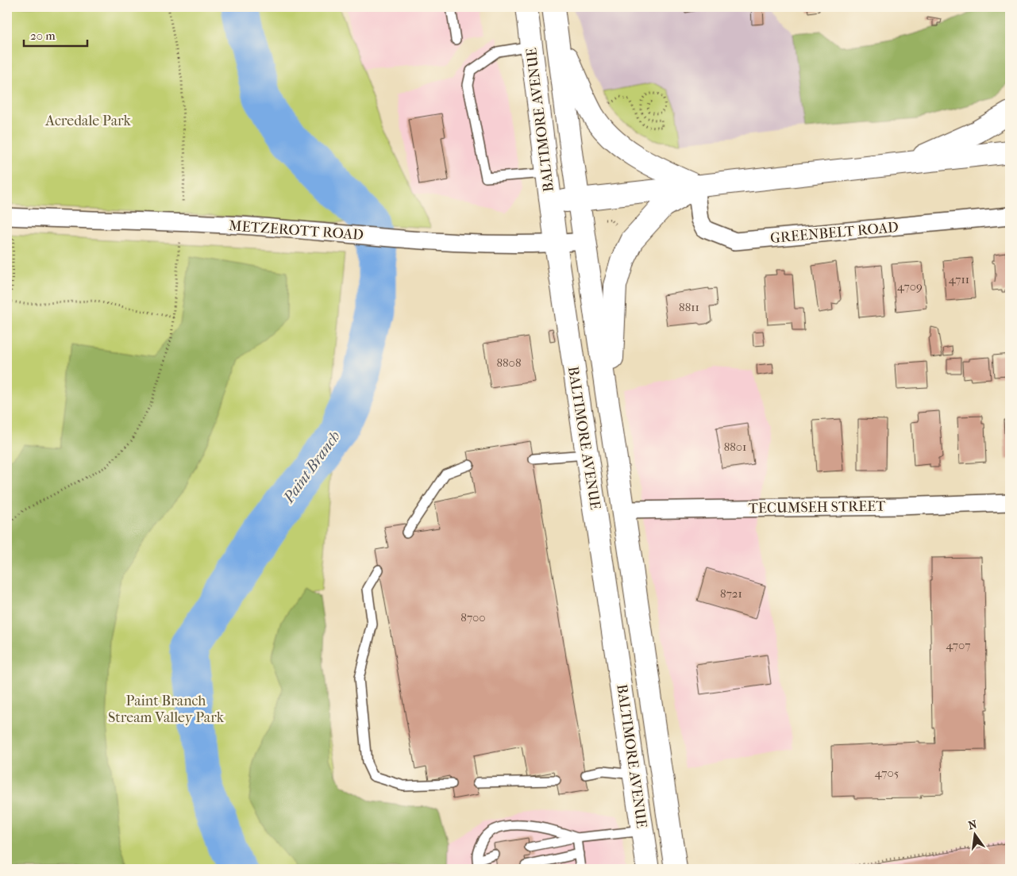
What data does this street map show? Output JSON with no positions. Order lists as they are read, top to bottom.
{
  "streets": {
    "main road": ["BALTIMORE AVENUE"],
    "street": ["METZEROTT ROAD", "GREENBELT ROAD", "TECUMSEH STREET"]
  },
  "crossings": [
    ["BALTIMORE AVENUE", "METZEROTT ROAD"],
    ["BALTIMORE AVENUE", "TECUMSEH STREET"]
  ],
  "water": ["Paint Branch"],
  "parks": ["Acredale Park", "Paint Branch Stream Valley Park"],
  "house_numbers": [
    "4711",
    "4709",
    "8811",
    "8808",
    "8801",
    "8721",
    "8700",
    "4707",
    "4705"
  ],
  "scale_bar": "20 m",
  "north": "top"
}
